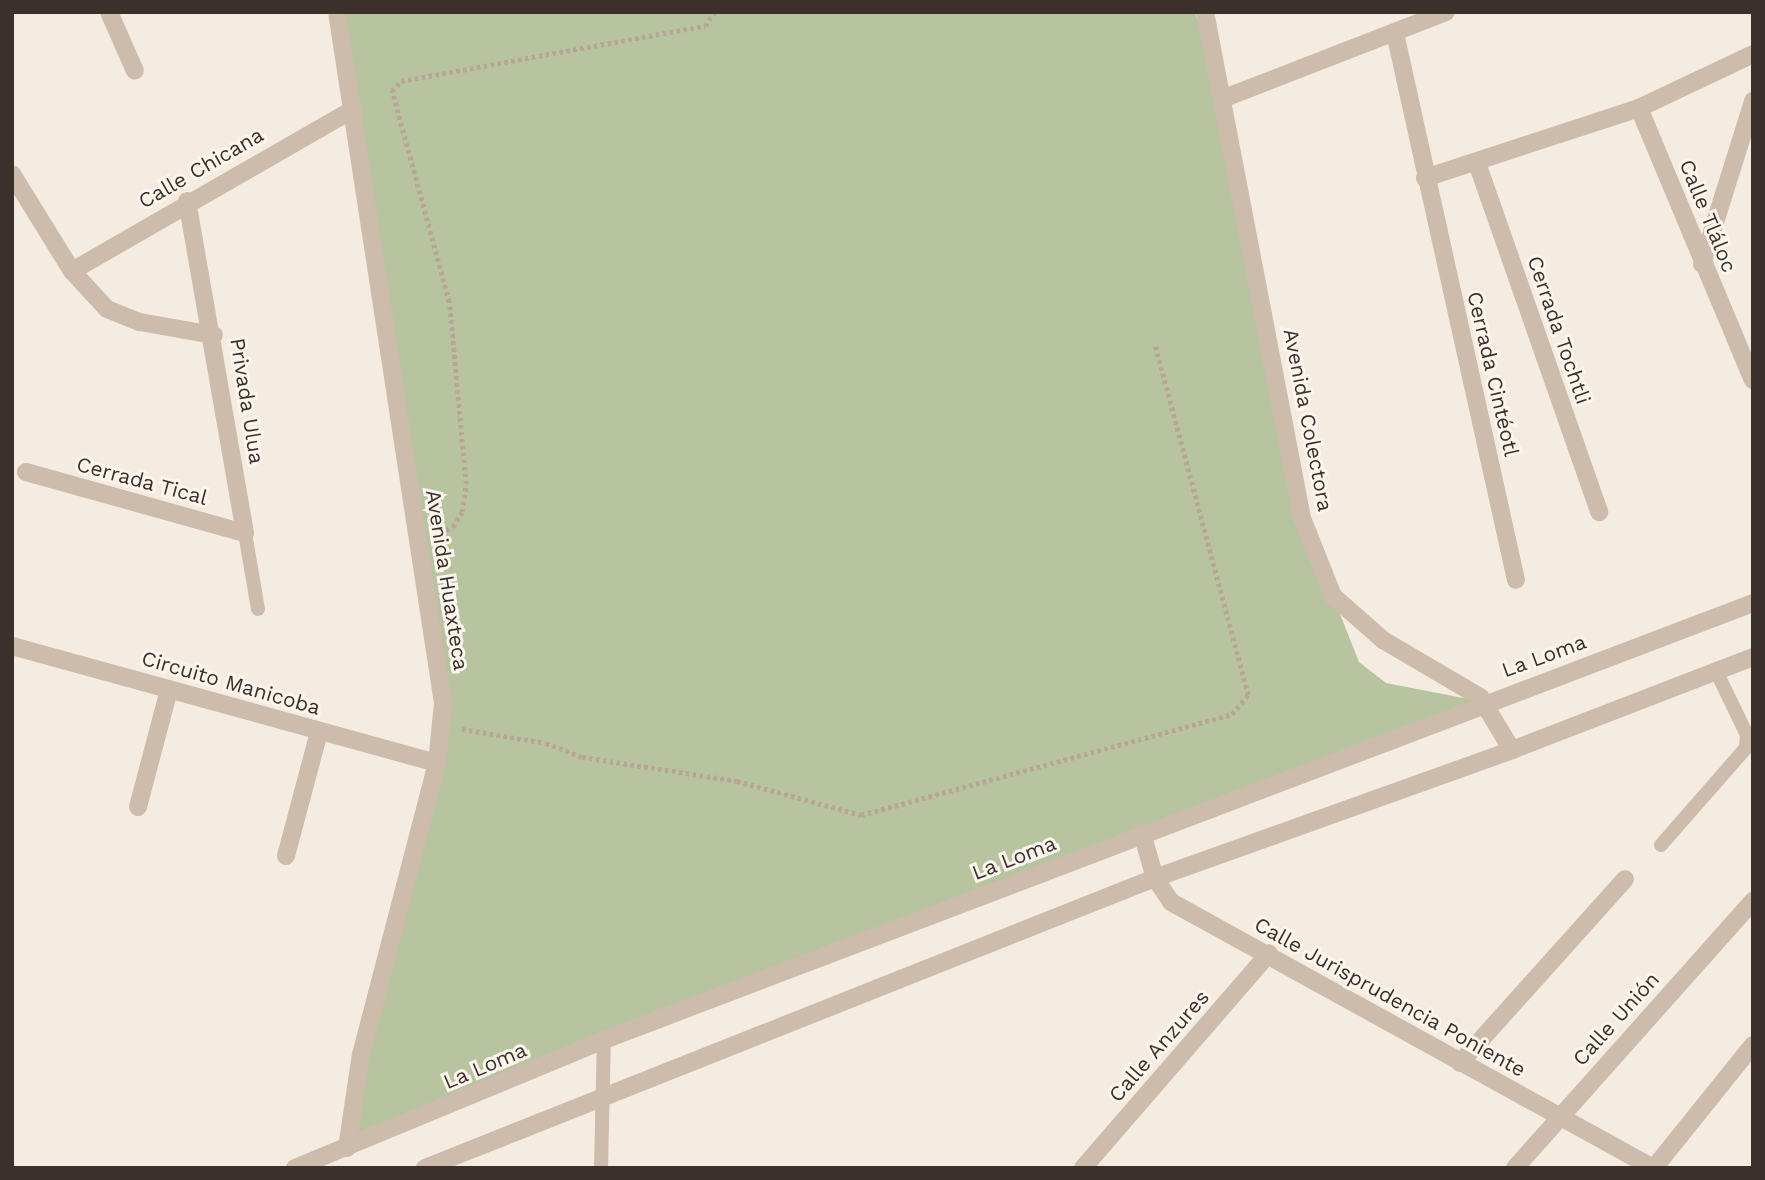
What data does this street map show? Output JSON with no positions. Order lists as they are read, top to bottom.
{
  "streets": {
    "street": [
      "Calle Chicana",
      "Calle Tláloc",
      "Cerrada Tochtli",
      "Cerrada Cintéotl",
      "Privada Ulua",
      "Avenida Colectora",
      "Cerrada Tical",
      "Avenida Huaxteca",
      "La Loma",
      "Circuito Manicoba",
      "Calle Jurisprudencia Poniente",
      "Calle Unión",
      "Calle Anzures"
    ]
  },
  "crossings": [
    ["Calle Chicana", "Privada Ulua"],
    ["Calle Chicana", "Avenida Huaxteca"],
    ["Privada Ulua", "Cerrada Tical"],
    ["Avenida Colectora", "La Loma"],
    ["Avenida Huaxteca", "La Loma"],
    ["Avenida Huaxteca", "Circuito Manicoba"],
    ["La Loma", "Calle Jurisprudencia Poniente"],
    ["Calle Jurisprudencia Poniente", "Calle Unión"],
    ["Calle Jurisprudencia Poniente", "Calle Anzures"]
  ]
}
